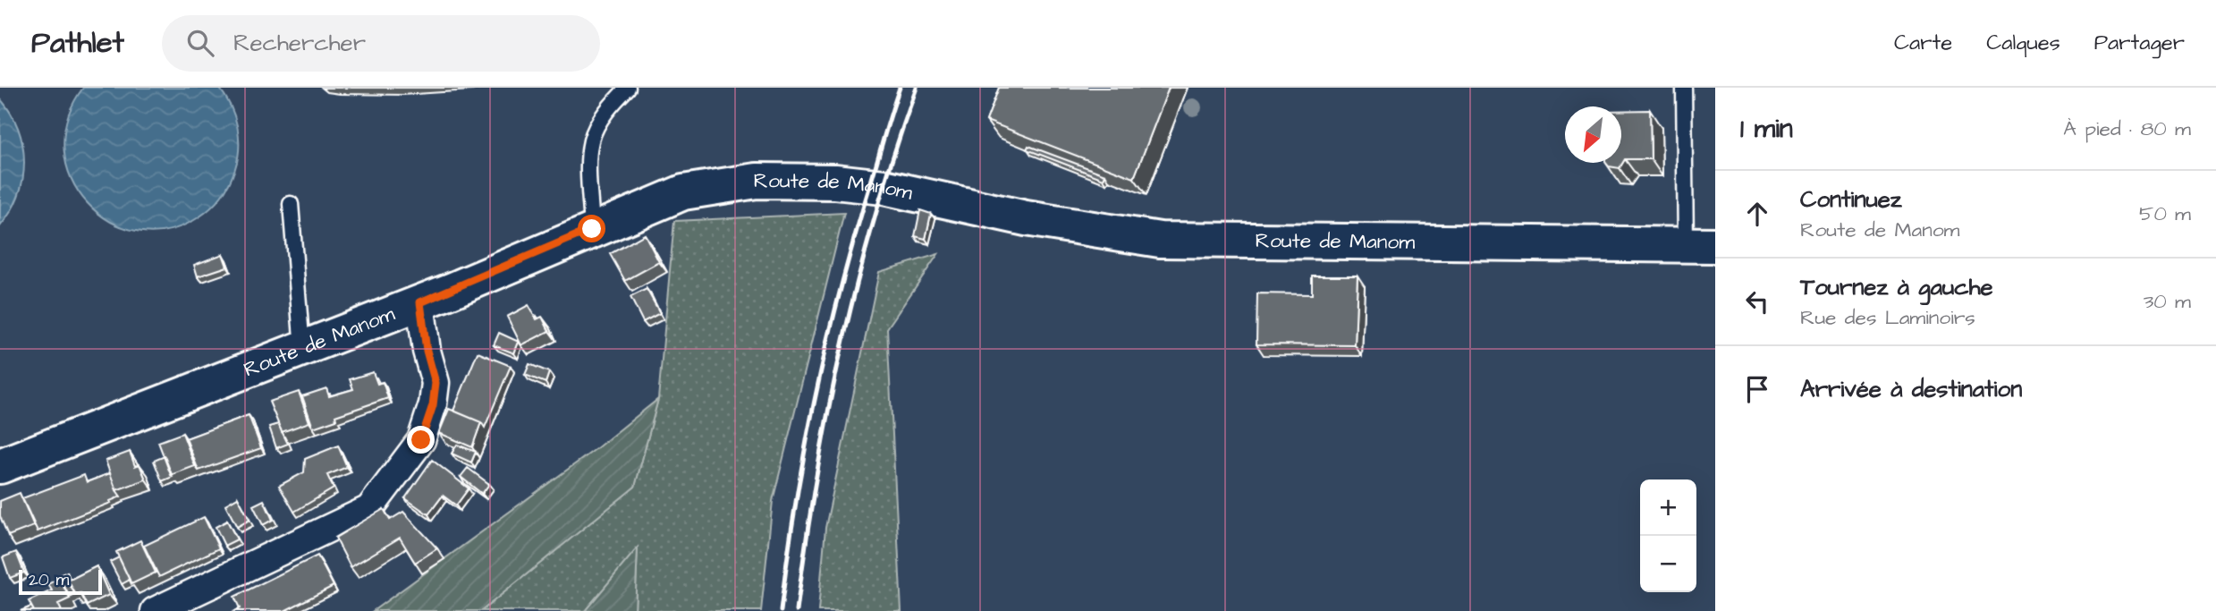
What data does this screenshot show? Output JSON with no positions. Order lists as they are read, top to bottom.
{
  "streets": {
    "street": ["Route de Manom"]
  },
  "scale_bar": "20 m",
  "north": "bottom left",
  "page": {
    "header": "Pathlet",
    "search": "Rechercher",
    "nav": ["Carte", "Calques", "Partager"],
    "heading": ["1 min", "À pied · 80 m"],
    "list": [
      ["Continuez", "Route de Manom", "50 m"],
      ["Tournez à gauche", "Rue des Laminoirs", "30 m"],
      "Arrivée à destination"
    ],
    "map_buttons": ["+", "−"],
    "scale": "20 m"
  }
}
